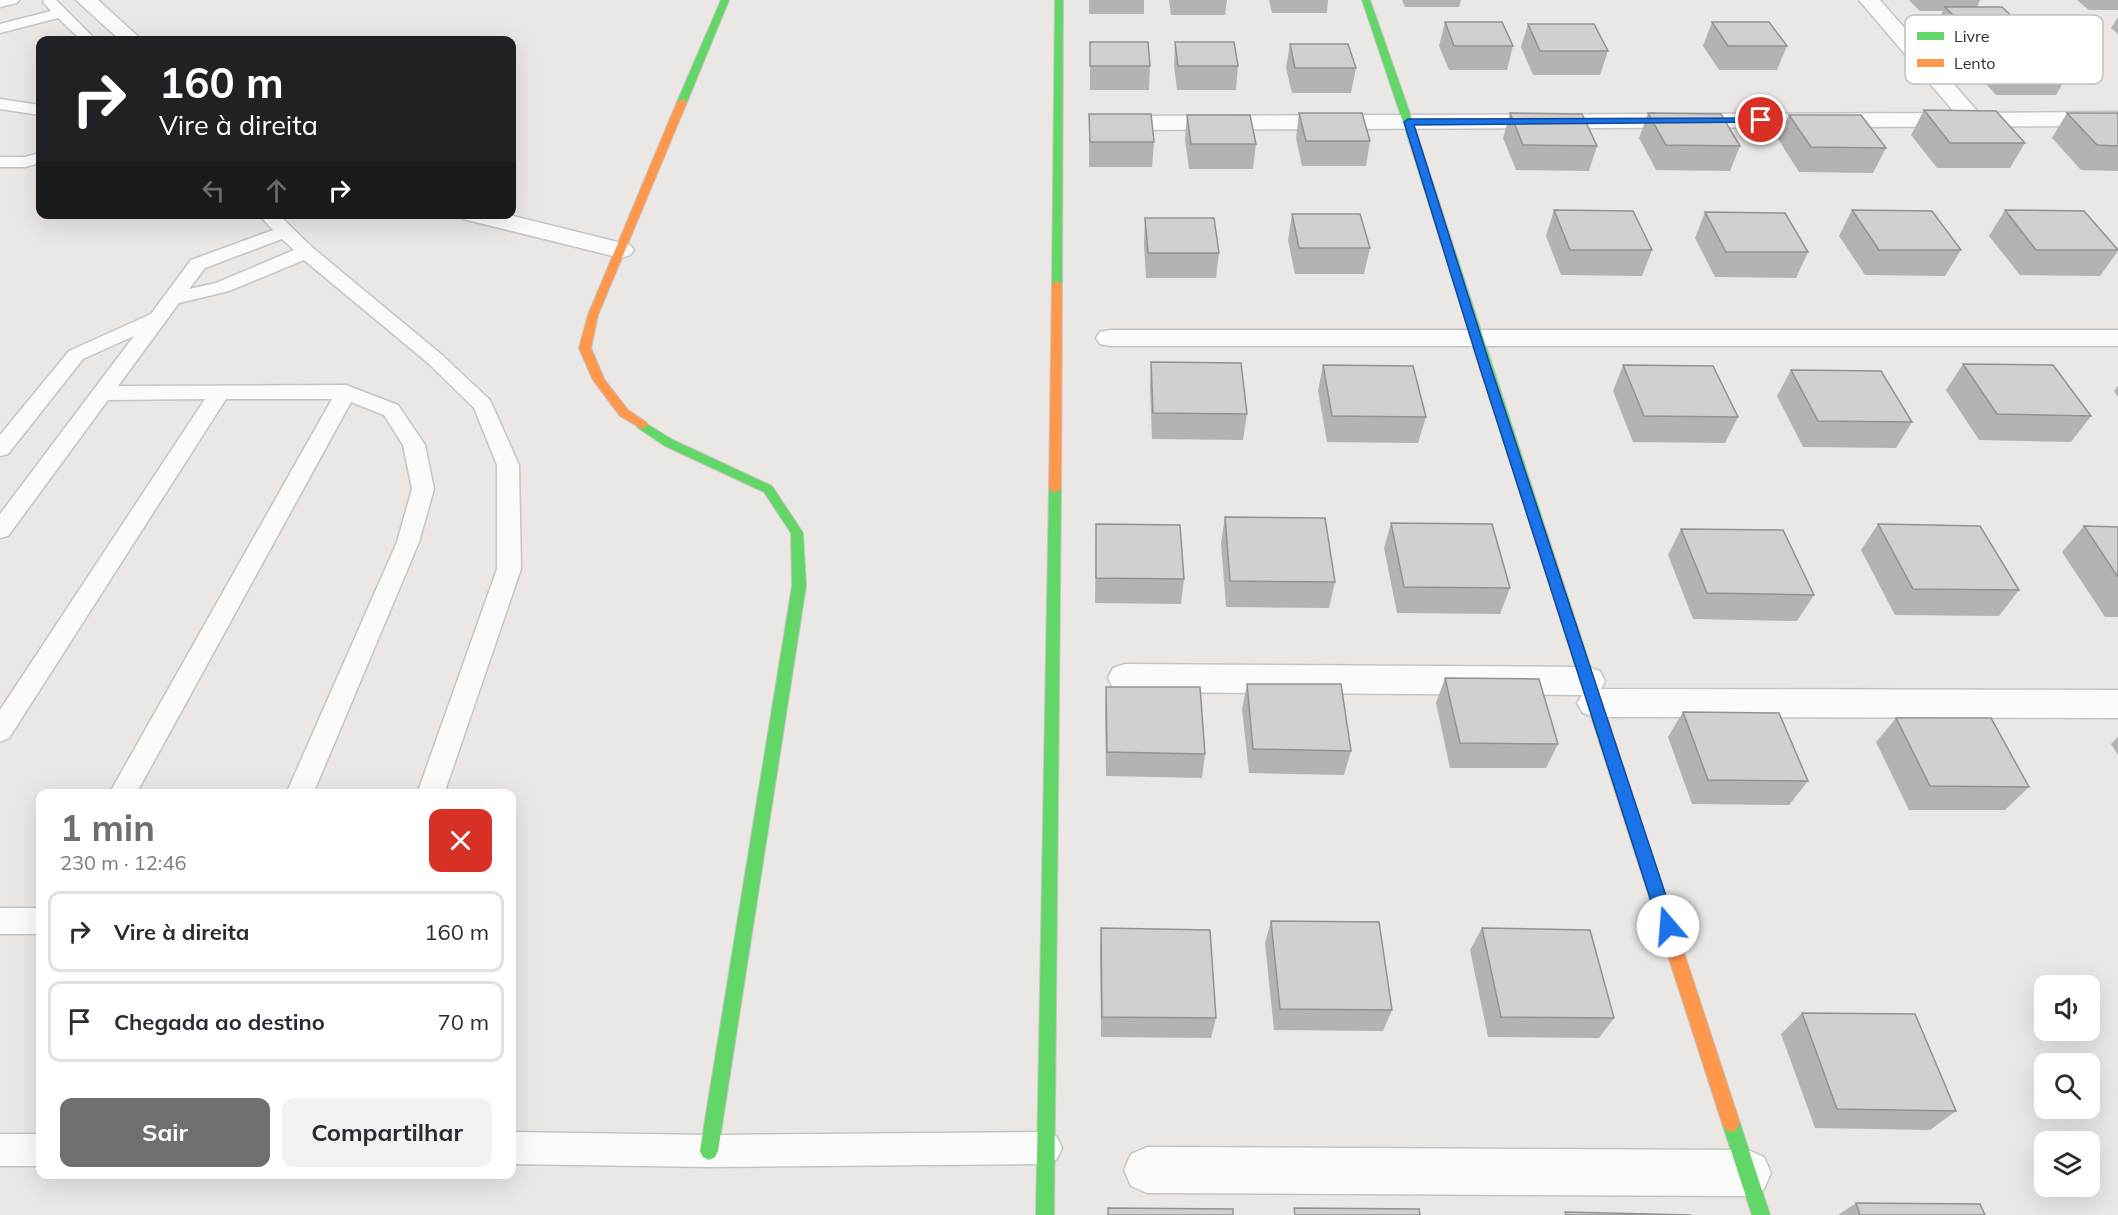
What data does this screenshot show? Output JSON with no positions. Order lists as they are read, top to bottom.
{
  "legend": ["Livre", "Lento"],
  "page": {
    "turn": ["160 m", "Vire à direita"],
    "heading": ["1 min", "230 m · 12:46"],
    "list": [
      {
        "name": "Vire à direita",
        "value": "160 m"
      },
      {
        "name": "Chegada ao destino",
        "value": "70 m"
      }
    ],
    "buttons": ["Sair", "Compartilhar"]
  }
}
